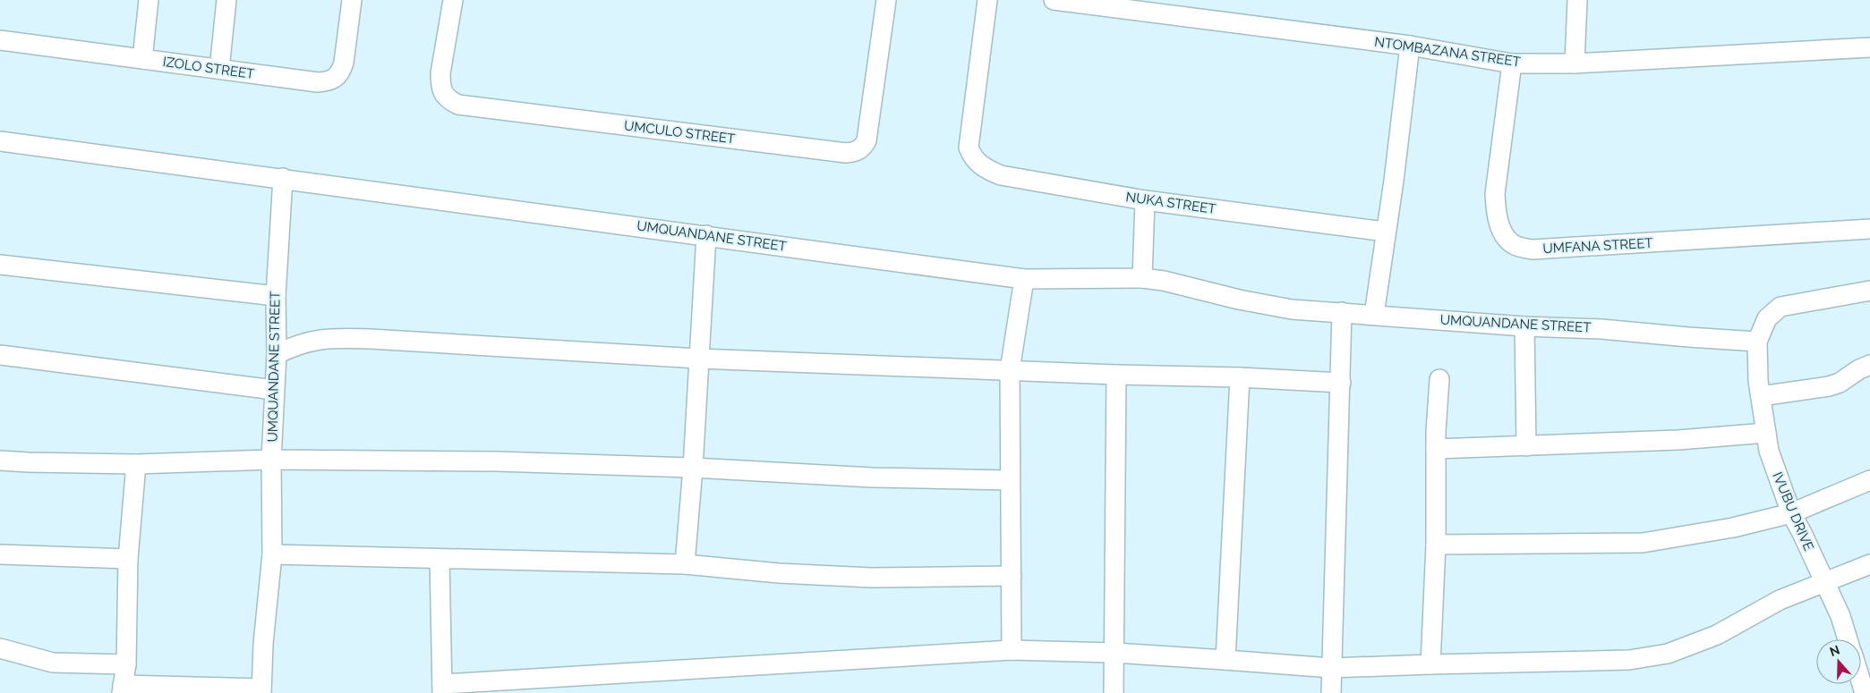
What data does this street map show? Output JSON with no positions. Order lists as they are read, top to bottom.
{
  "streets": {
    "street": [
      "NTOMBAZANA STREET",
      "IZOLO STREET",
      "UMCULO STREET",
      "NUKA STREET",
      "UMQUANDANE STREET",
      "UMFANA STREET",
      "IVUBU DRIVE"
    ]
  },
  "crossings": [
    ["NTOMBAZANA STREET", "UMFANA STREET"],
    ["UMQUANDANE STREET", "IVUBU DRIVE"]
  ],
  "north": "top"
}
